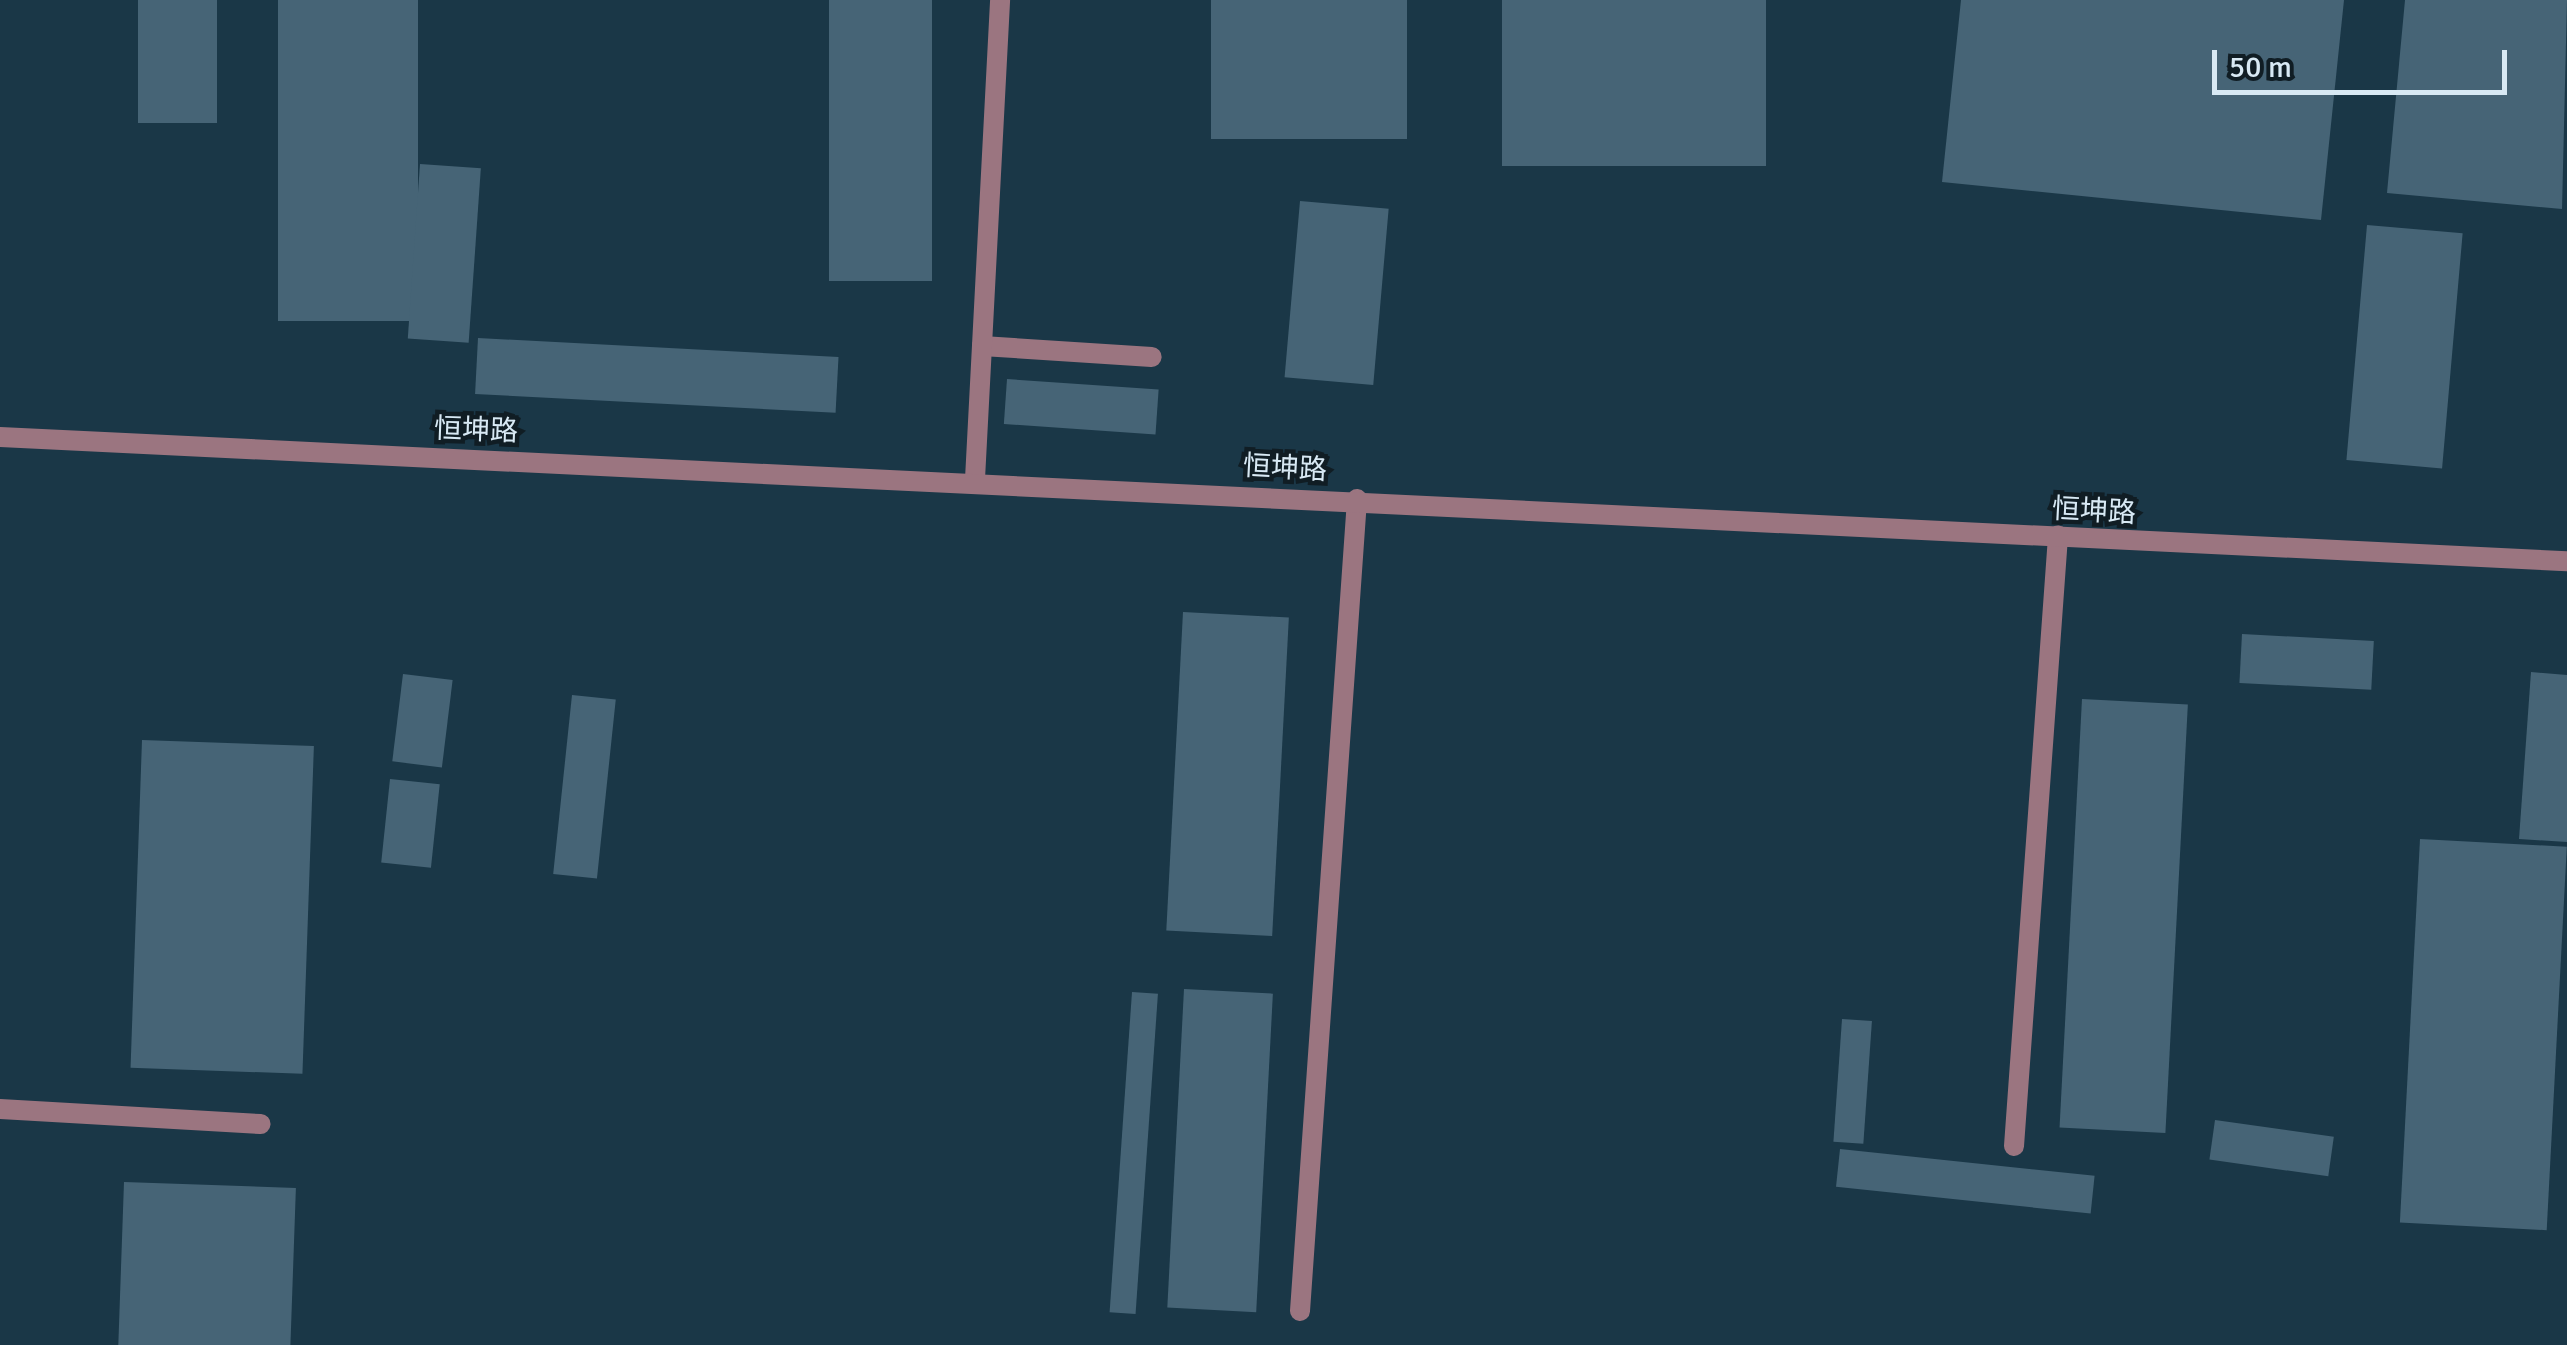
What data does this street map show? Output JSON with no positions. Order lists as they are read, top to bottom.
{
  "streets": {
    "street": ["恒坤路"]
  },
  "scale_bar": "50 m"
}
